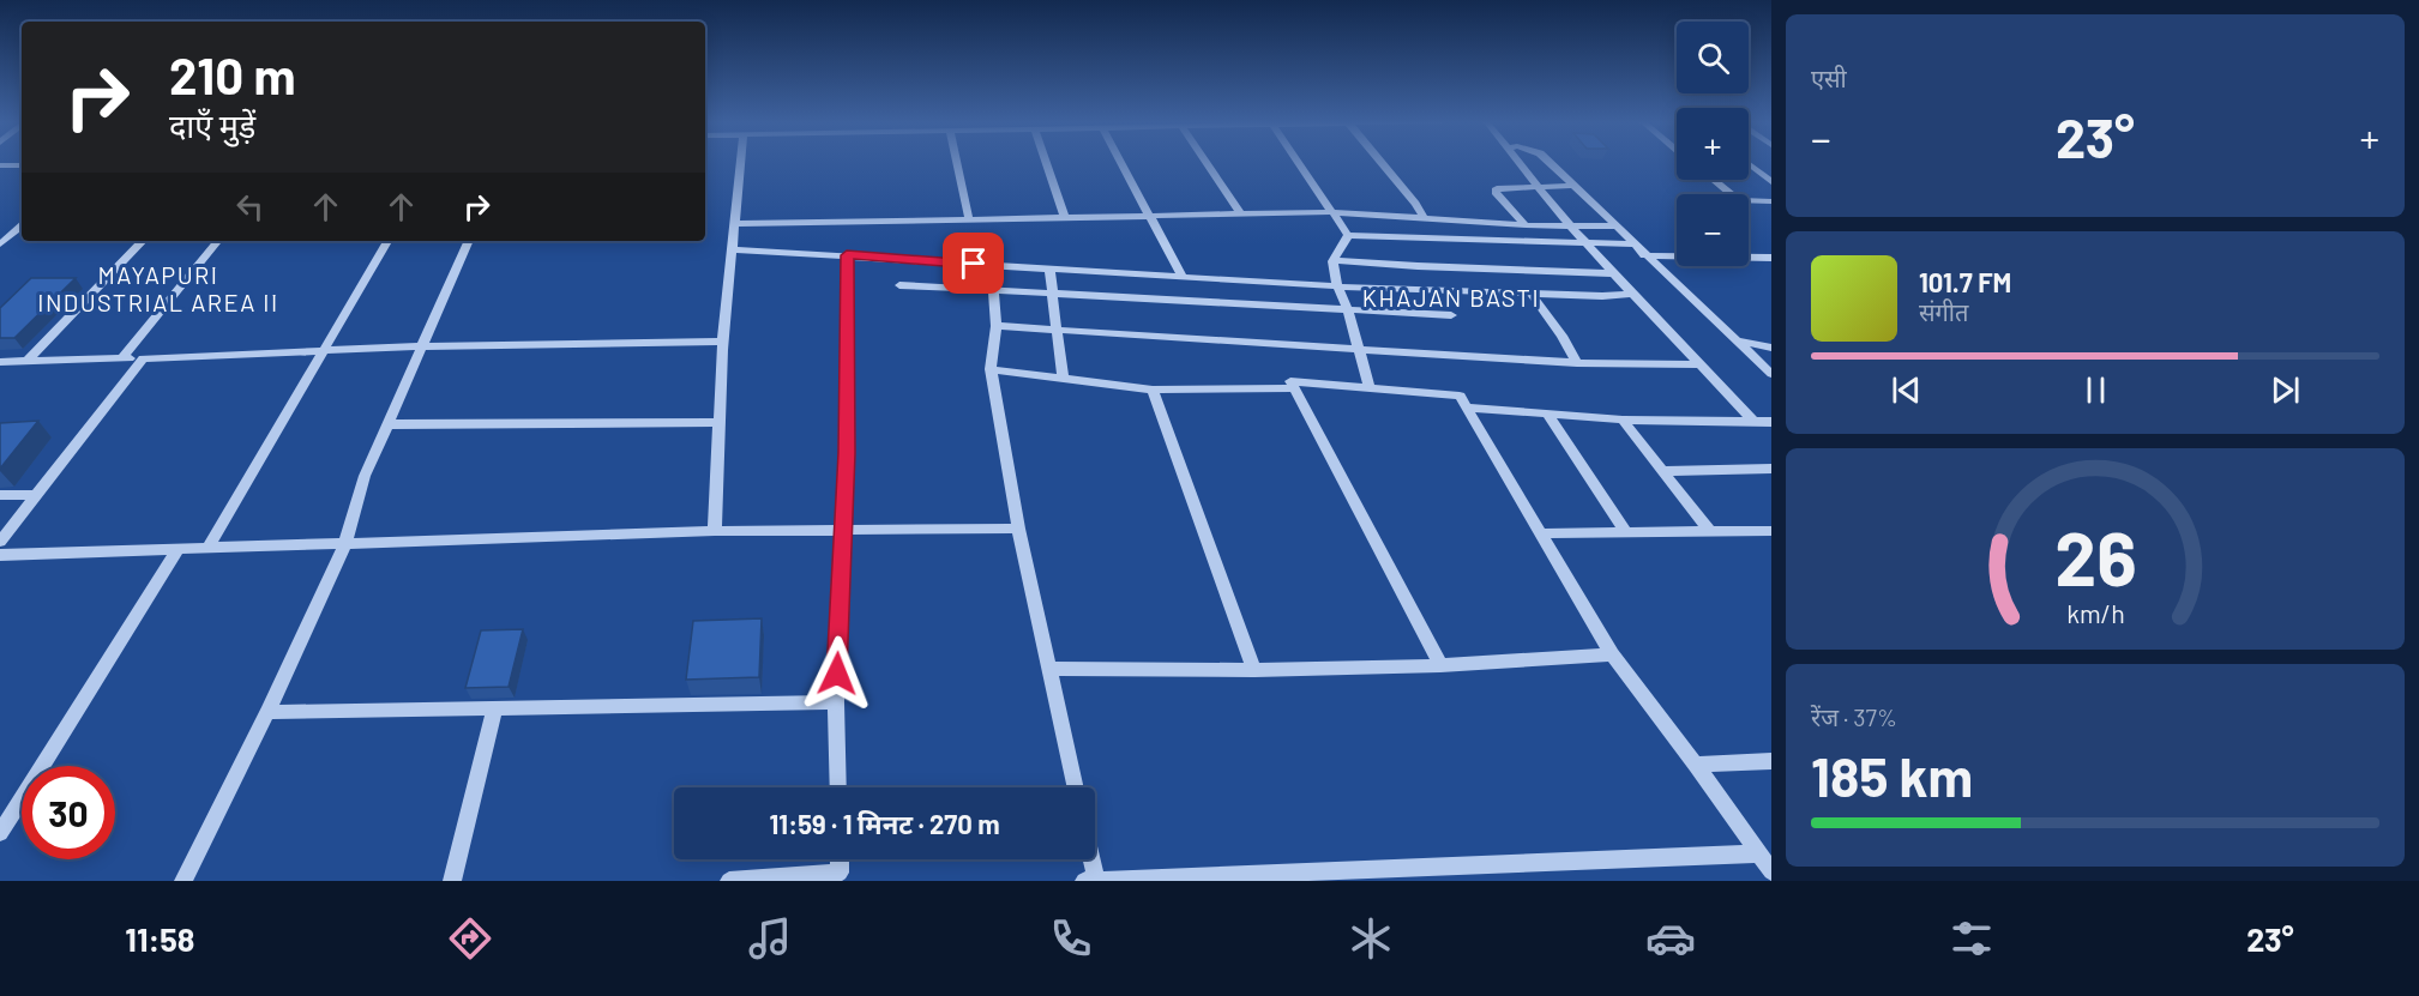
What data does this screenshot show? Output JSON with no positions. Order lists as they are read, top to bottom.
{
  "districts": ["MAYAPURI INDUSTRIAL AREA II", "KHAJAN BASTI"],
  "page": {
    "tile": [
      "एसी",
      ["रेंज · 37%", "185 km"]
    ],
    "map_buttons": ["+", "−"],
    "turn": ["210 m", "दाएँ मुड़ें"],
    "heat": ["−", "23°", "+"],
    "song": ["101.7 FM", "संगीत"],
    "limit": "30",
    "trip": "11:59 · 1 मिनट · 270 m",
    "tabs": ["11:58", "23°"],
    "gauge": ["26", "km/h"]
  }
}
